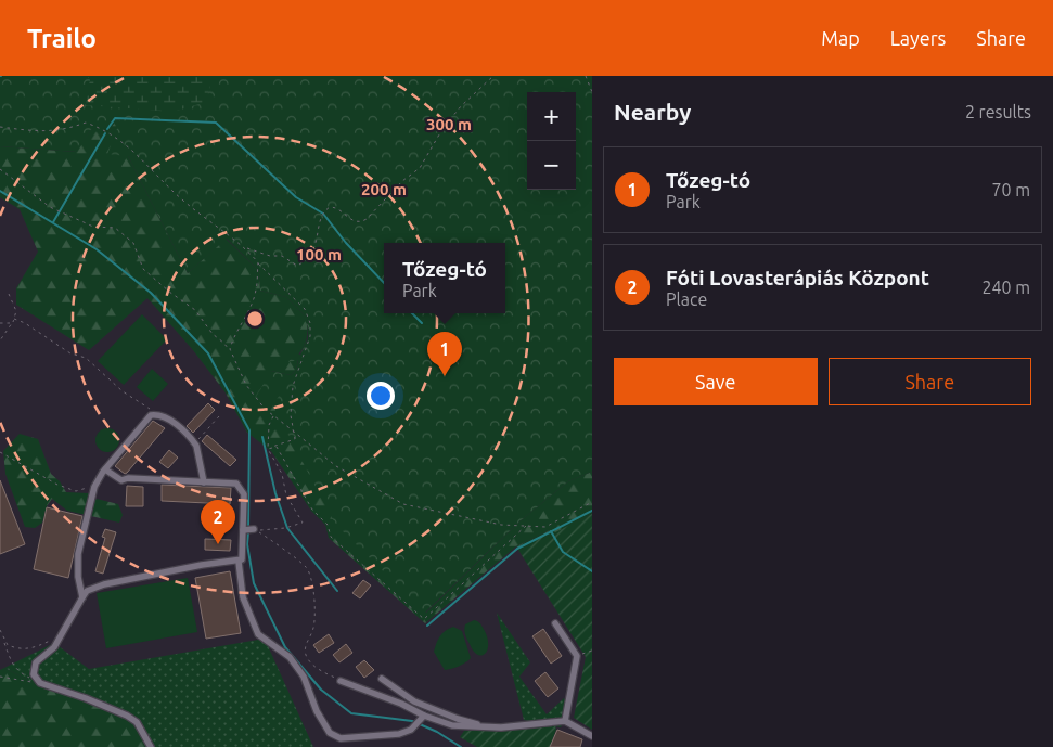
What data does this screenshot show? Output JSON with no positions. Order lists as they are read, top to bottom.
{
  "page": {
    "header": "Trailo",
    "nav": ["Map", "Layers", "Share"],
    "heading": ["Nearby", "2 results"],
    "map_buttons": ["+", "−"],
    "list": [
      {
        "mark": "1",
        "name": "Tőzeg-tó",
        "note": "Park",
        "value": "70 m"
      },
      {
        "mark": "2",
        "name": "Fóti Lovasterápiás Központ",
        "note": "Place",
        "value": "240 m"
      }
    ],
    "popup": ["Tőzeg-tó", "Park"],
    "pins": ["1", "2"],
    "buttons": ["Save", "Share"]
  },
  "rings": ["300 m", "200 m", "100 m"]
}
